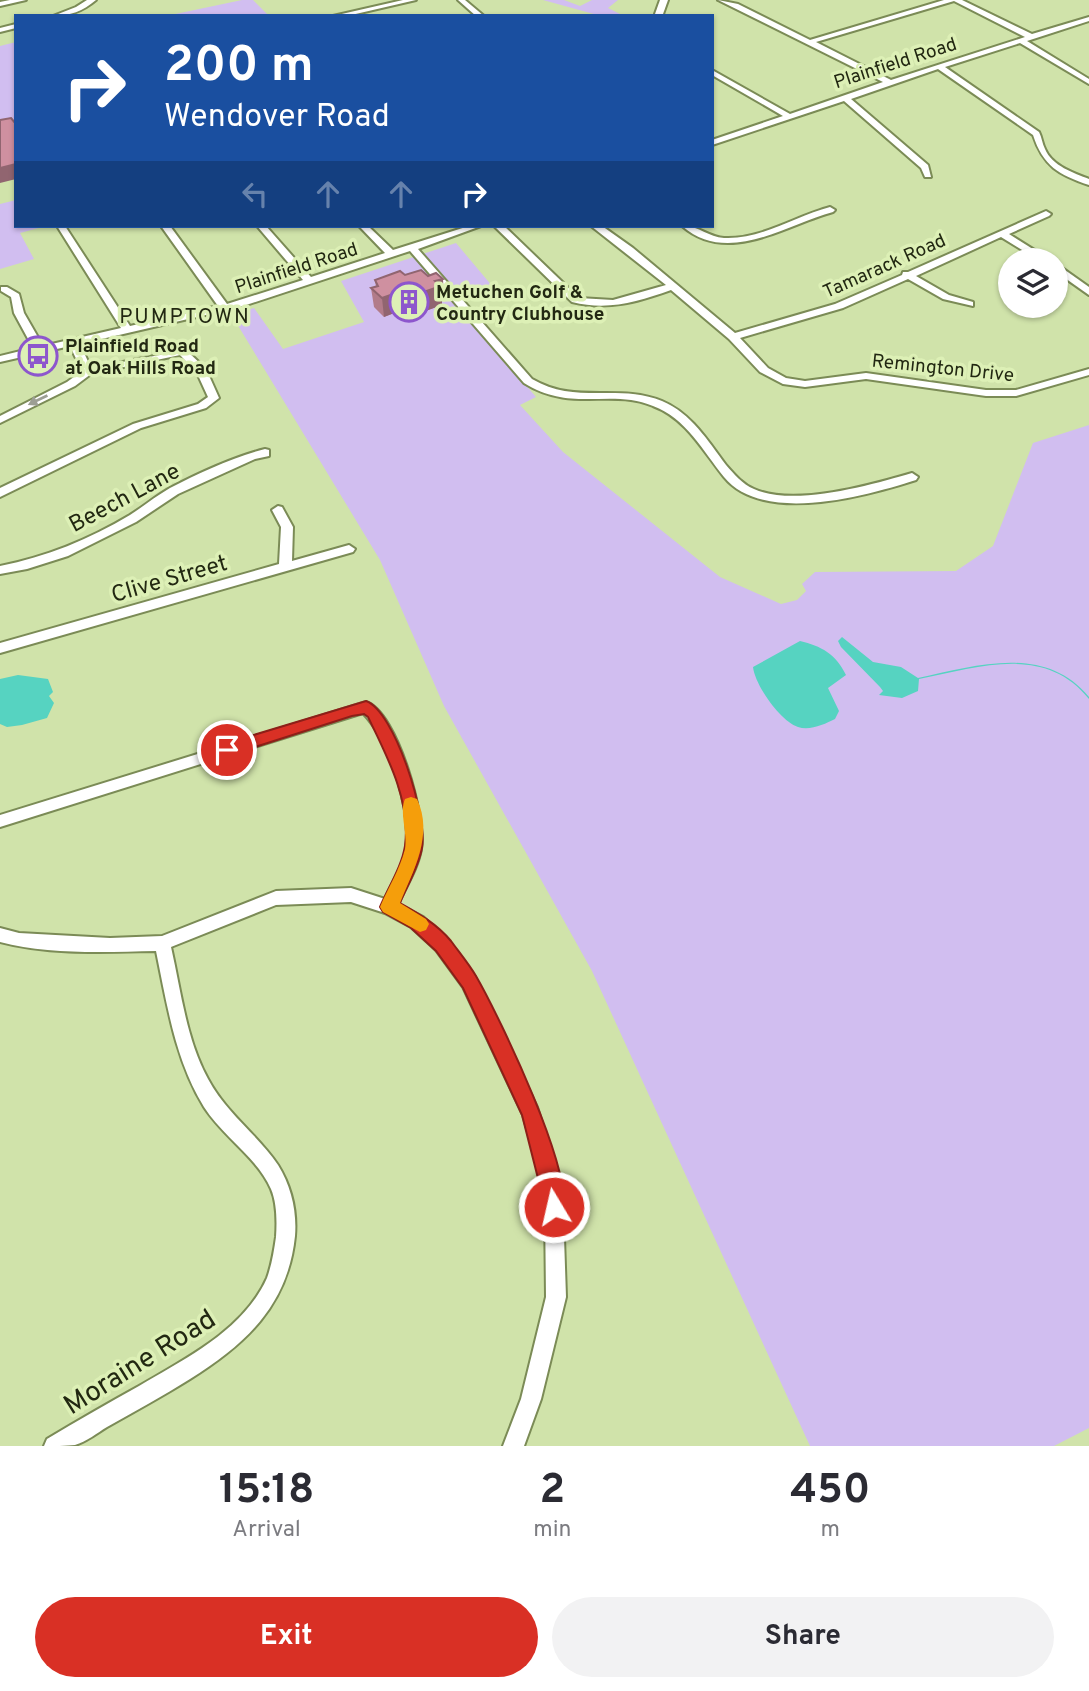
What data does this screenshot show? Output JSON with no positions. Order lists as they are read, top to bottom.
{
  "streets": {
    "street": [
      "Plainfield Road",
      "Tamarack Road",
      "Remington Drive",
      "Beech Lane",
      "Clive Street",
      "Moraine Road"
    ]
  },
  "crossings": [
    ["Tamarack Road", "Remington Drive"]
  ],
  "districts": ["PUMPTOWN"],
  "places": {
    "building": ["Metuchen Golf & Country Clubhouse"],
    "bus stop": ["Plainfield Road at Oak Hills Road"]
  },
  "page": {
    "turn": ["200 m", "Wendover Road"],
    "eta": [
      "15:18",
      "Arrival",
      "2",
      "min",
      "450",
      "m"
    ],
    "buttons": ["Exit", "Share"]
  }
}
